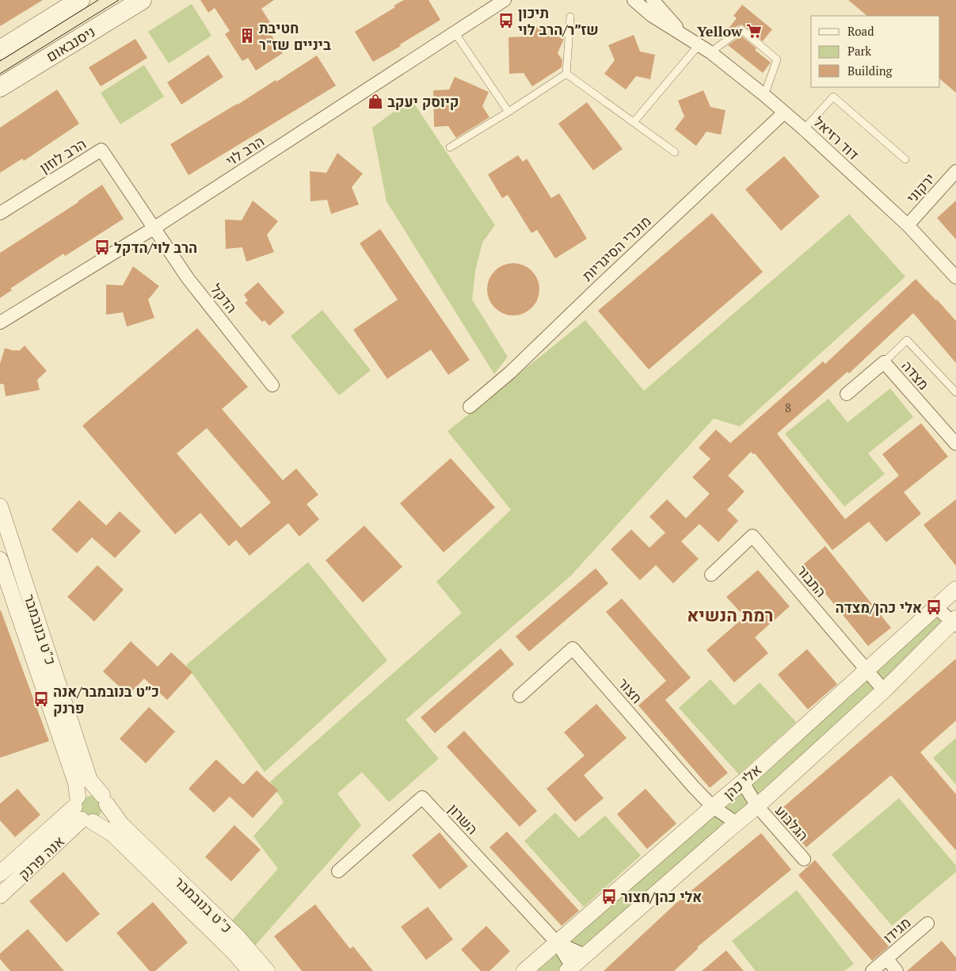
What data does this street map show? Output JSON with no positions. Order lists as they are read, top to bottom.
{
  "streets": {
    "main road": ["ניסנבאום"],
    "street": [
      "דוד רזיאל",
      "הרב לוי",
      "הרב לוזון",
      "ירקוני",
      "מוכרי הסיגריות",
      "הדקל",
      "מצדה",
      "התבור",
      "כ\"ט בנובמבר",
      "חצור",
      "אלי כהן",
      "השרון",
      "הגלבוע",
      "אנה פרנק",
      "מגידו"
    ]
  },
  "crossings": [
    ["דוד רזיאל", "ירקוני"],
    ["דוד רזיאל", "מוכרי הסיגריות"],
    ["הרב לוי", "הרב לוזון"],
    ["הרב לוי", "הדקל"],
    ["הרב לוזון", "הדקל"],
    ["התבור", "אלי כהן"],
    ["כ\"ט בנובמבר", "אנה פרנק"],
    ["חצור", "אלי כהן"],
    ["אלי כהן", "השרון"],
    ["אלי כהן", "הגלבוע"]
  ],
  "districts": ["רמת הנשיא"],
  "places": {
    "bus stop": [
      "תיכון שז״ר/הרב לוי",
      "הרב לוי/הדקל",
      "אלי כהן/מצדה",
      "כ״ט בנובמבר/אנה פרנק",
      "אלי כהן/חצור"
    ],
    "supermarket": ["Yellow"],
    "building": ["חטיבת ביניים שז\"ר"],
    "shop": ["קיוסק יעקב"]
  },
  "house_numbers": ["8"],
  "legend": ["Road", "Park", "Building"]
}
